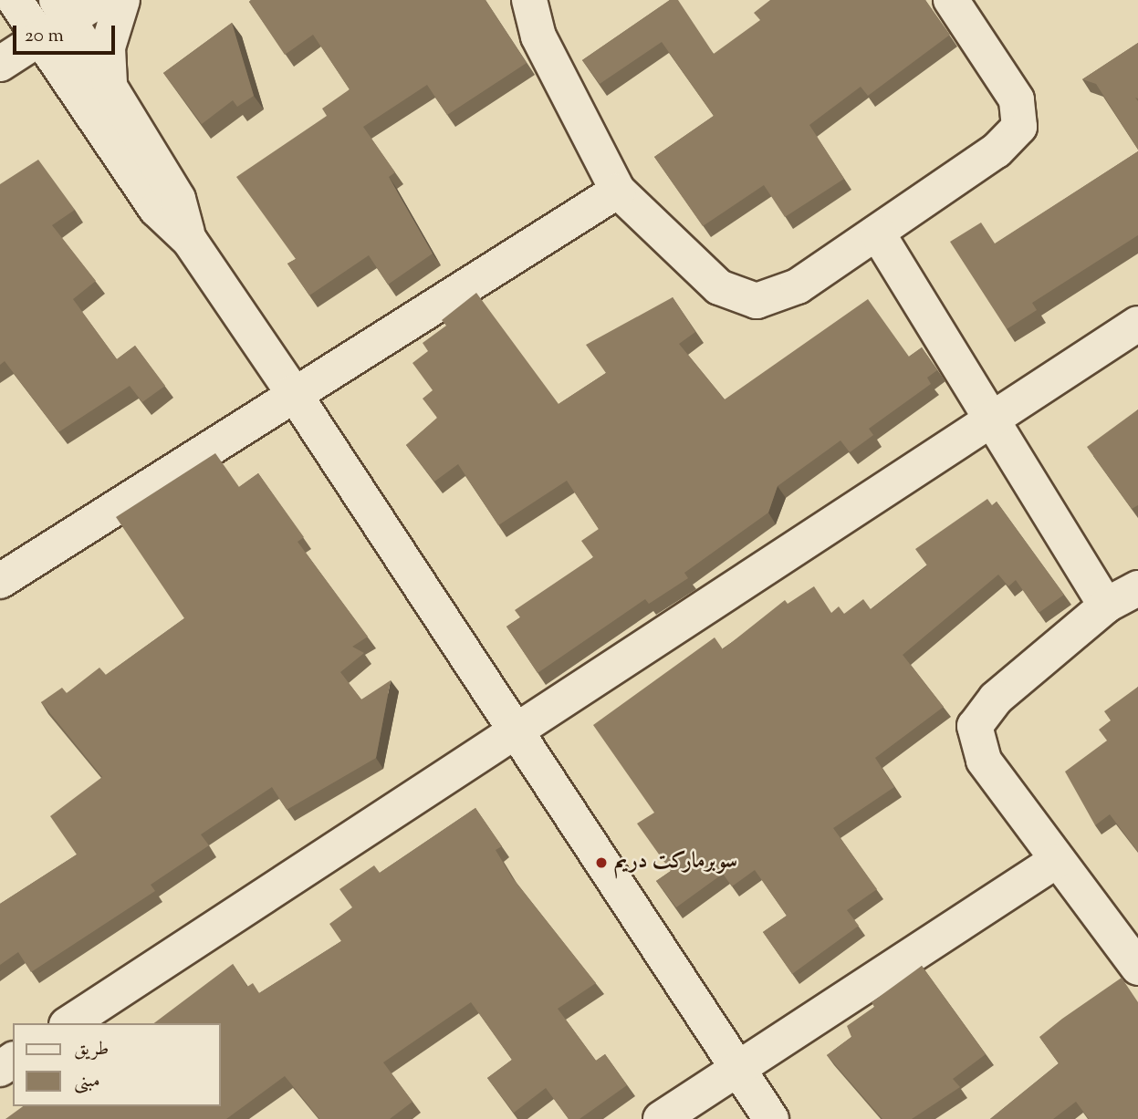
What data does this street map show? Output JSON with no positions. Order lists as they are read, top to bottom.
{
  "places": ["سوبرماركت دريم"],
  "legend": ["طريق", "مبنى"],
  "scale_bar": "20 m"
}
